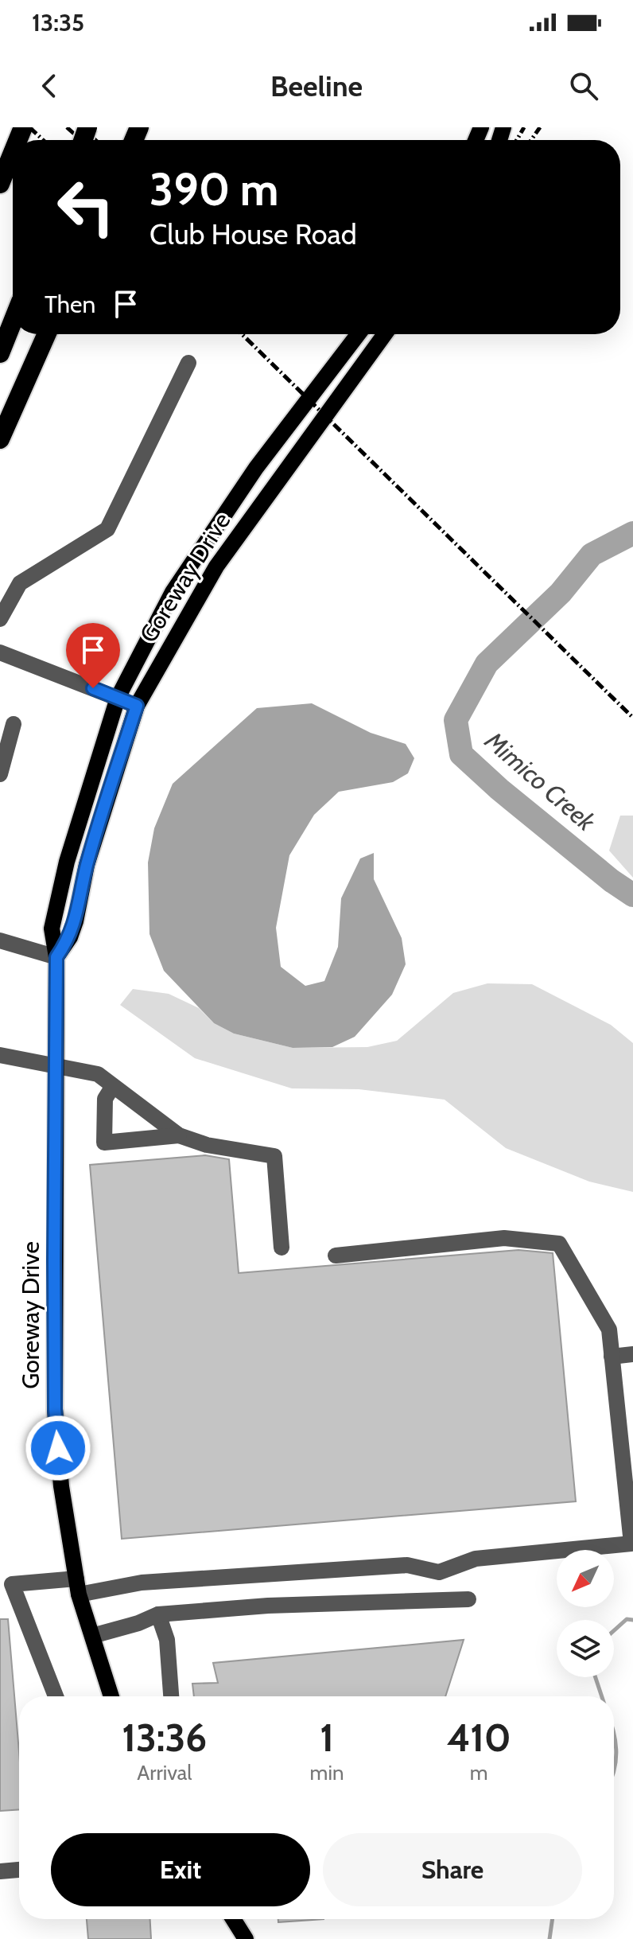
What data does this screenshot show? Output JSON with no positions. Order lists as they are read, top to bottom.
{
  "streets": {
    "main road": ["Goreway Drive"]
  },
  "water": ["Mimico Creek"],
  "north": "bottom left",
  "page": {
    "status": "13:35",
    "header": "Beeline",
    "turn": ["390 m", "Club House Road"],
    "then": "Then",
    "eta": [
      "13:36",
      "Arrival",
      "1",
      "min",
      "410",
      "m"
    ],
    "buttons": ["Exit", "Share"]
  }
}
